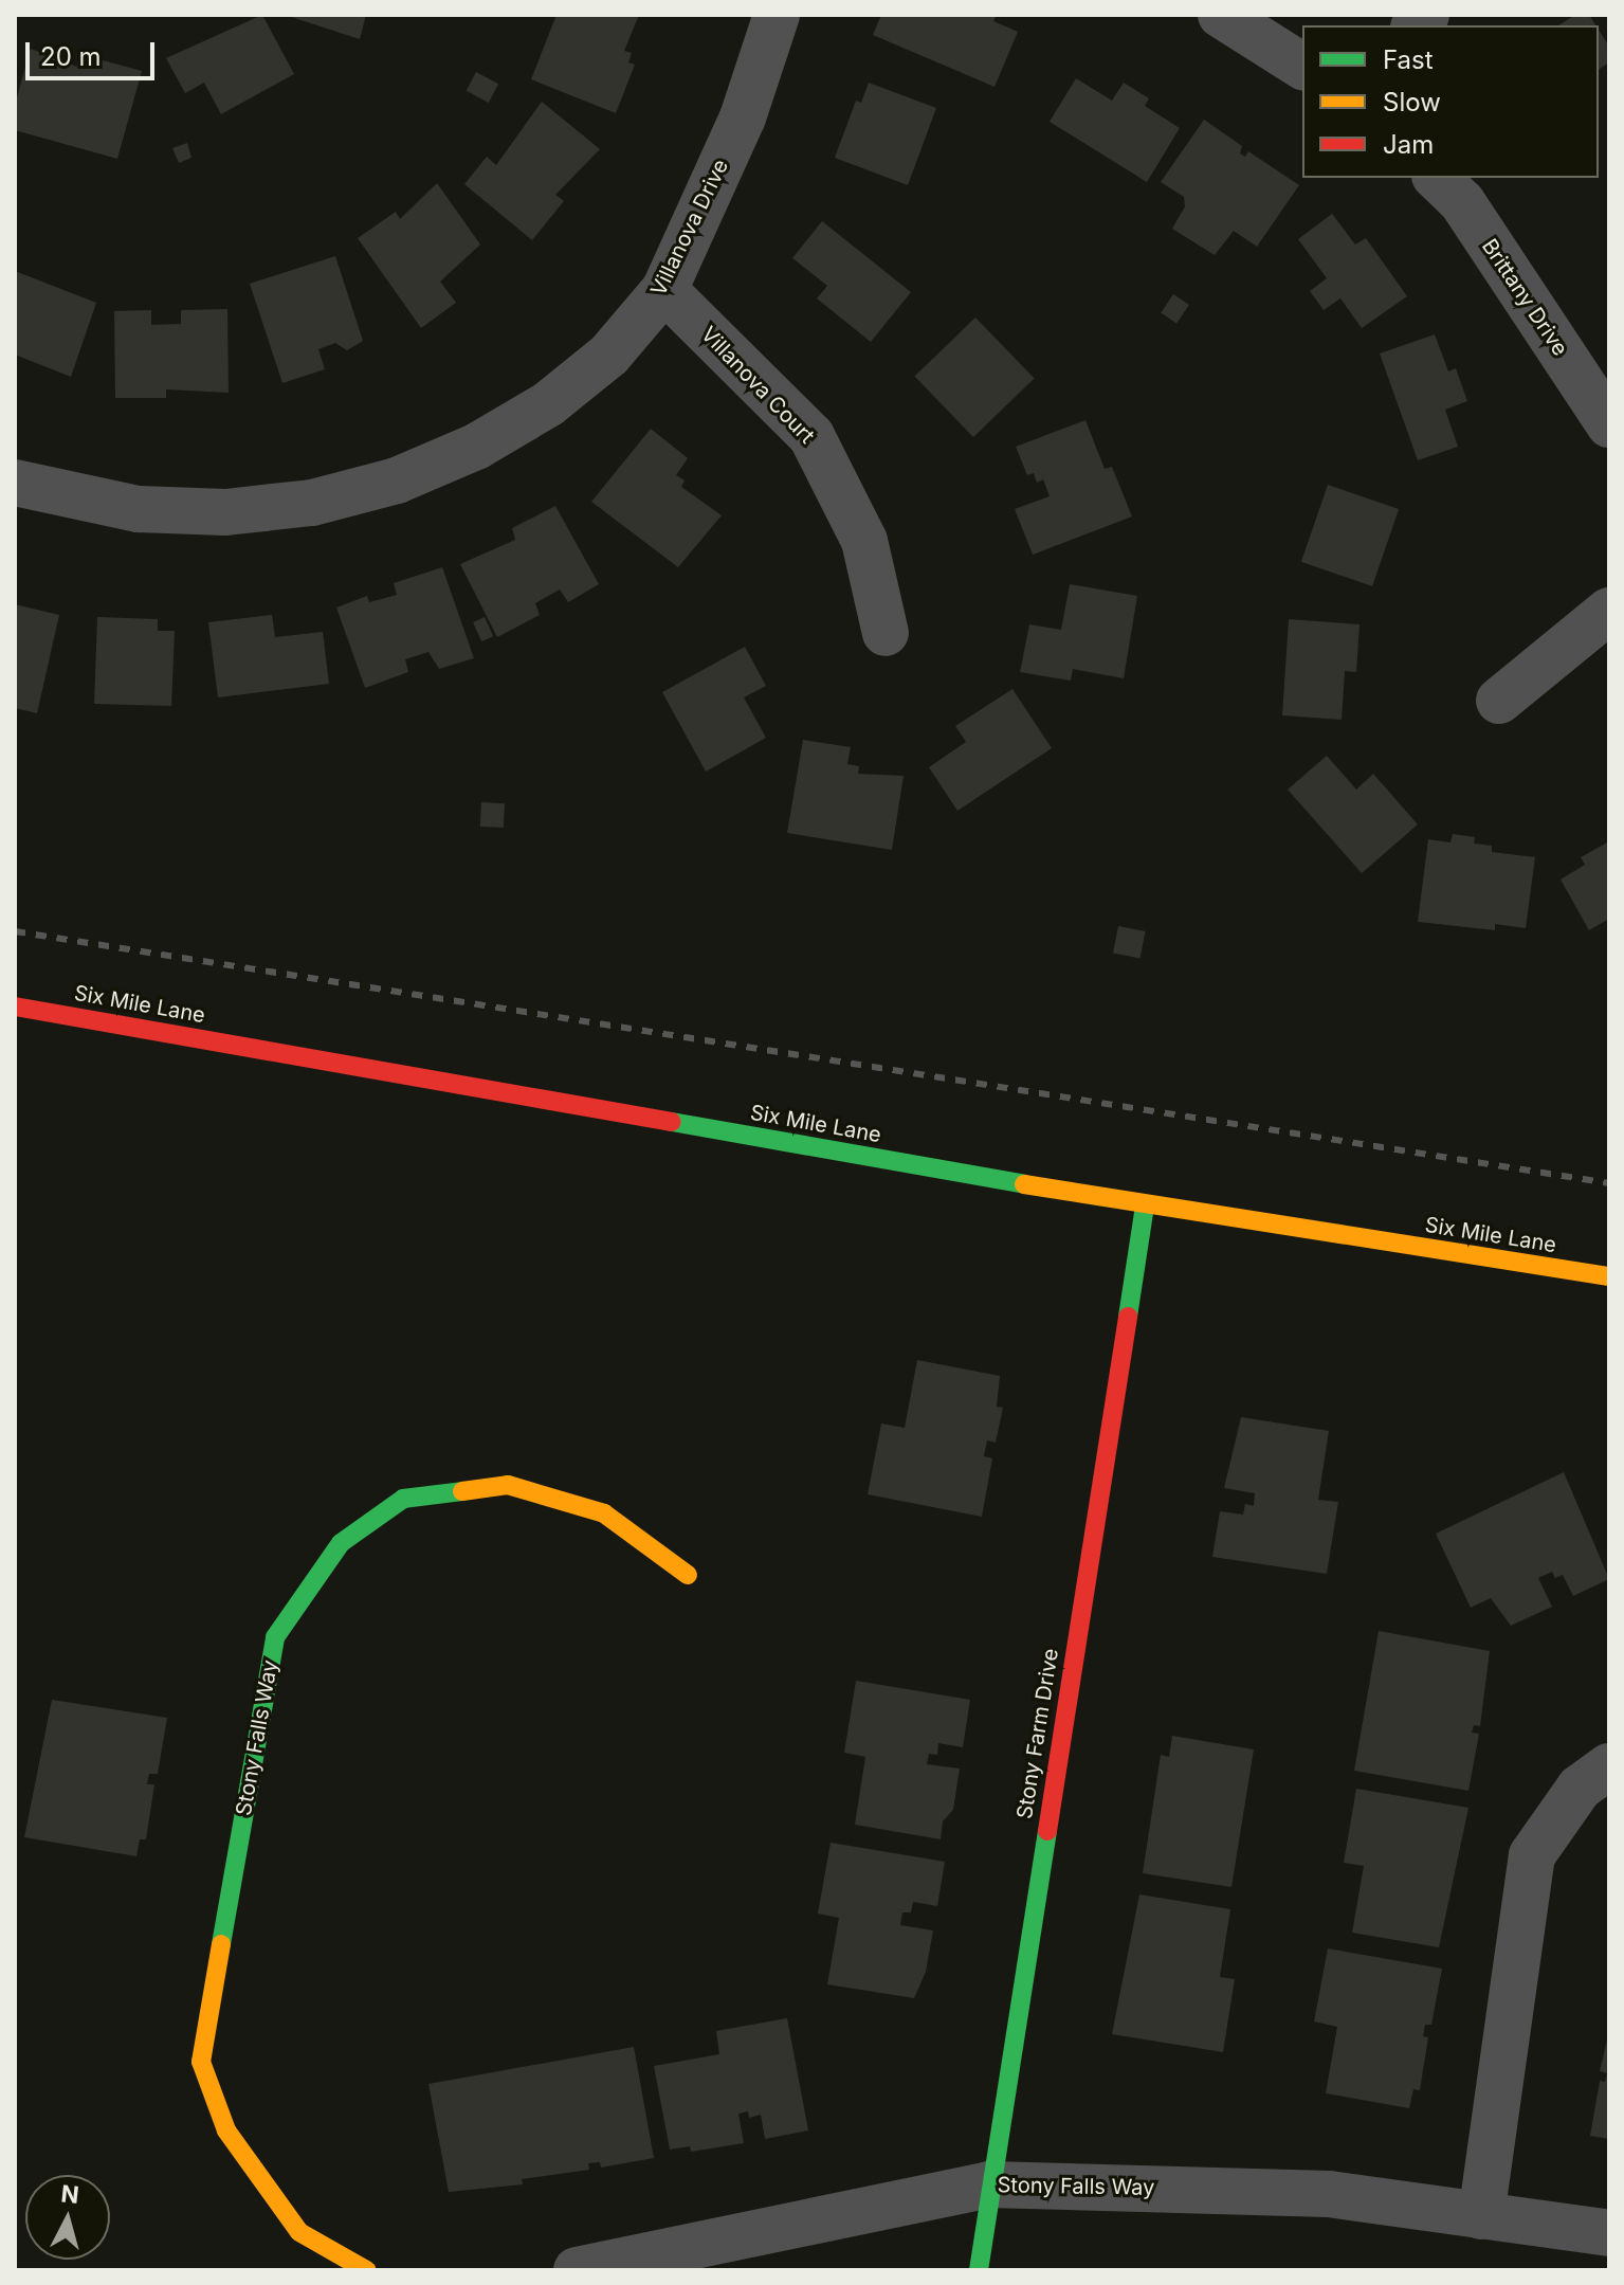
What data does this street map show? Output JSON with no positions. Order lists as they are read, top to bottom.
{
  "streets": {
    "street": [
      "Villanova Drive",
      "Brittany Drive",
      "Villanova Court",
      "Six Mile Lane",
      "Stony Farm Drive",
      "Stony Falls Way"
    ]
  },
  "crossings": [
    ["Villanova Drive", "Villanova Court"],
    ["Six Mile Lane", "Stony Farm Drive"],
    ["Stony Farm Drive", "Stony Falls Way"]
  ],
  "legend": ["Fast", "Slow", "Jam"],
  "scale_bar": "20 m",
  "north": "top"
}
